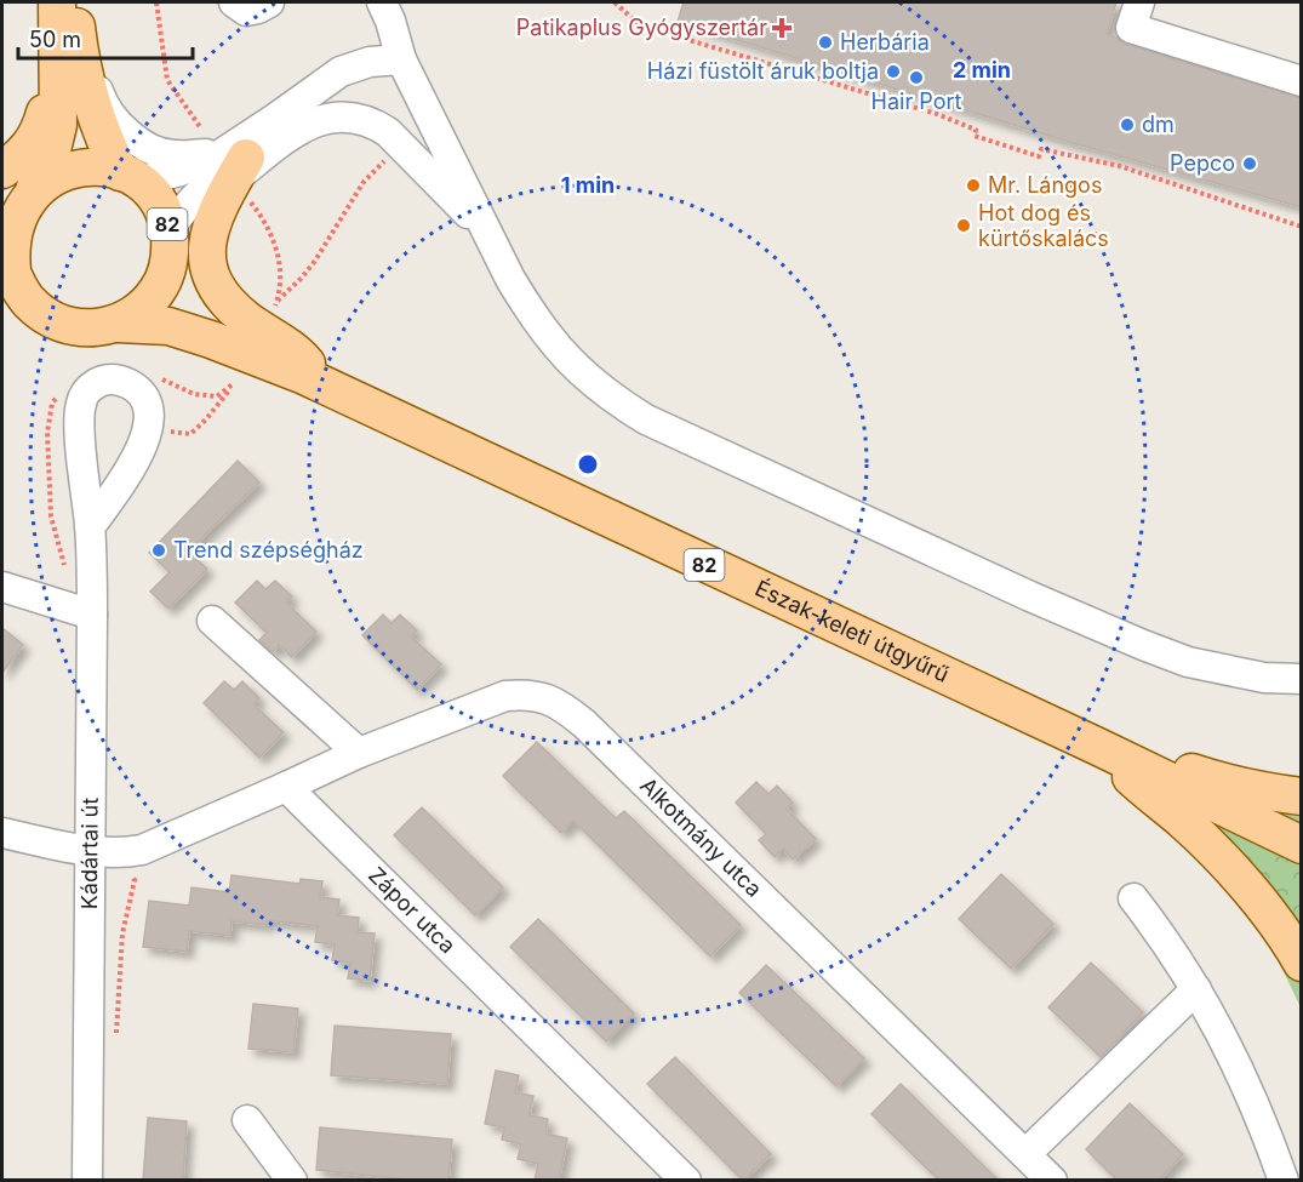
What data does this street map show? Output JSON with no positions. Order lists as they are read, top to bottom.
{
  "streets": {
    "main road": ["82", "Észak-keleti útgyűrű"],
    "street": ["Alkotmány utca", "Kádártai út", "Zápor utca"]
  },
  "crossings": [
    ["82", "Észak-keleti útgyűrű"],
    ["Alkotmány utca", "Zápor utca"]
  ],
  "places": {
    "health": ["Patikaplus Gyógyszertár"],
    "other": [
      "Herbária",
      "Házi füstölt áruk boltja",
      "Hair Port",
      "dm",
      "Pepco",
      "Mr. Lángos",
      "Hot dog és kürtőskalács",
      "Trend szépségház"
    ]
  },
  "scale_bar": "50 m",
  "rings": ["2 min", "1 min"]
}
